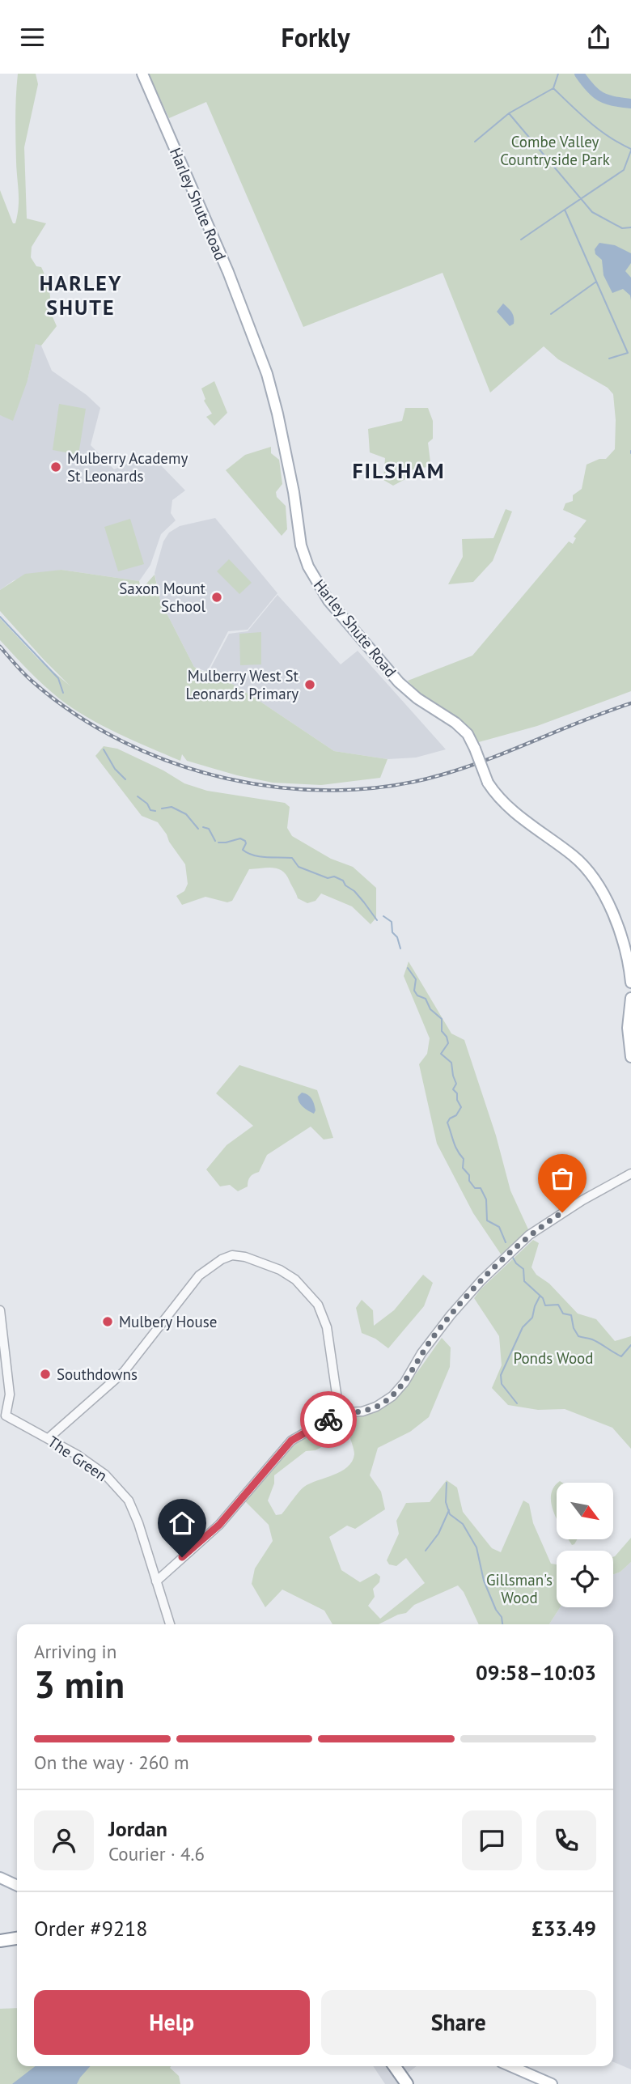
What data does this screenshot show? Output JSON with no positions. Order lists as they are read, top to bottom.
{
  "streets": {
    "main road": ["Harley Shute Road"],
    "street": ["The Green"]
  },
  "districts": ["HARLEY SHUTE", "FILSHAM"],
  "parks": ["Combe Valley Countryside Park", "Ponds Wood", "Gillsman's Wood"],
  "places": [
    "Mulberry Academy St Leonards",
    "Saxon Mount School",
    "Mulberry West St Leonards Primary",
    "Mulbery House",
    "Southdowns"
  ],
  "north": "bottom right",
  "page": {
    "header": "Forkly",
    "heading": ["3 min", "Arriving in", "09:58–10:03"],
    "panel": [
      "Jordan",
      "Courier · 4.6",
      "Order #9218",
      "£33.49"
    ],
    "bar": "On the way · 260 m",
    "buttons": ["Help", "Share"]
  }
}
